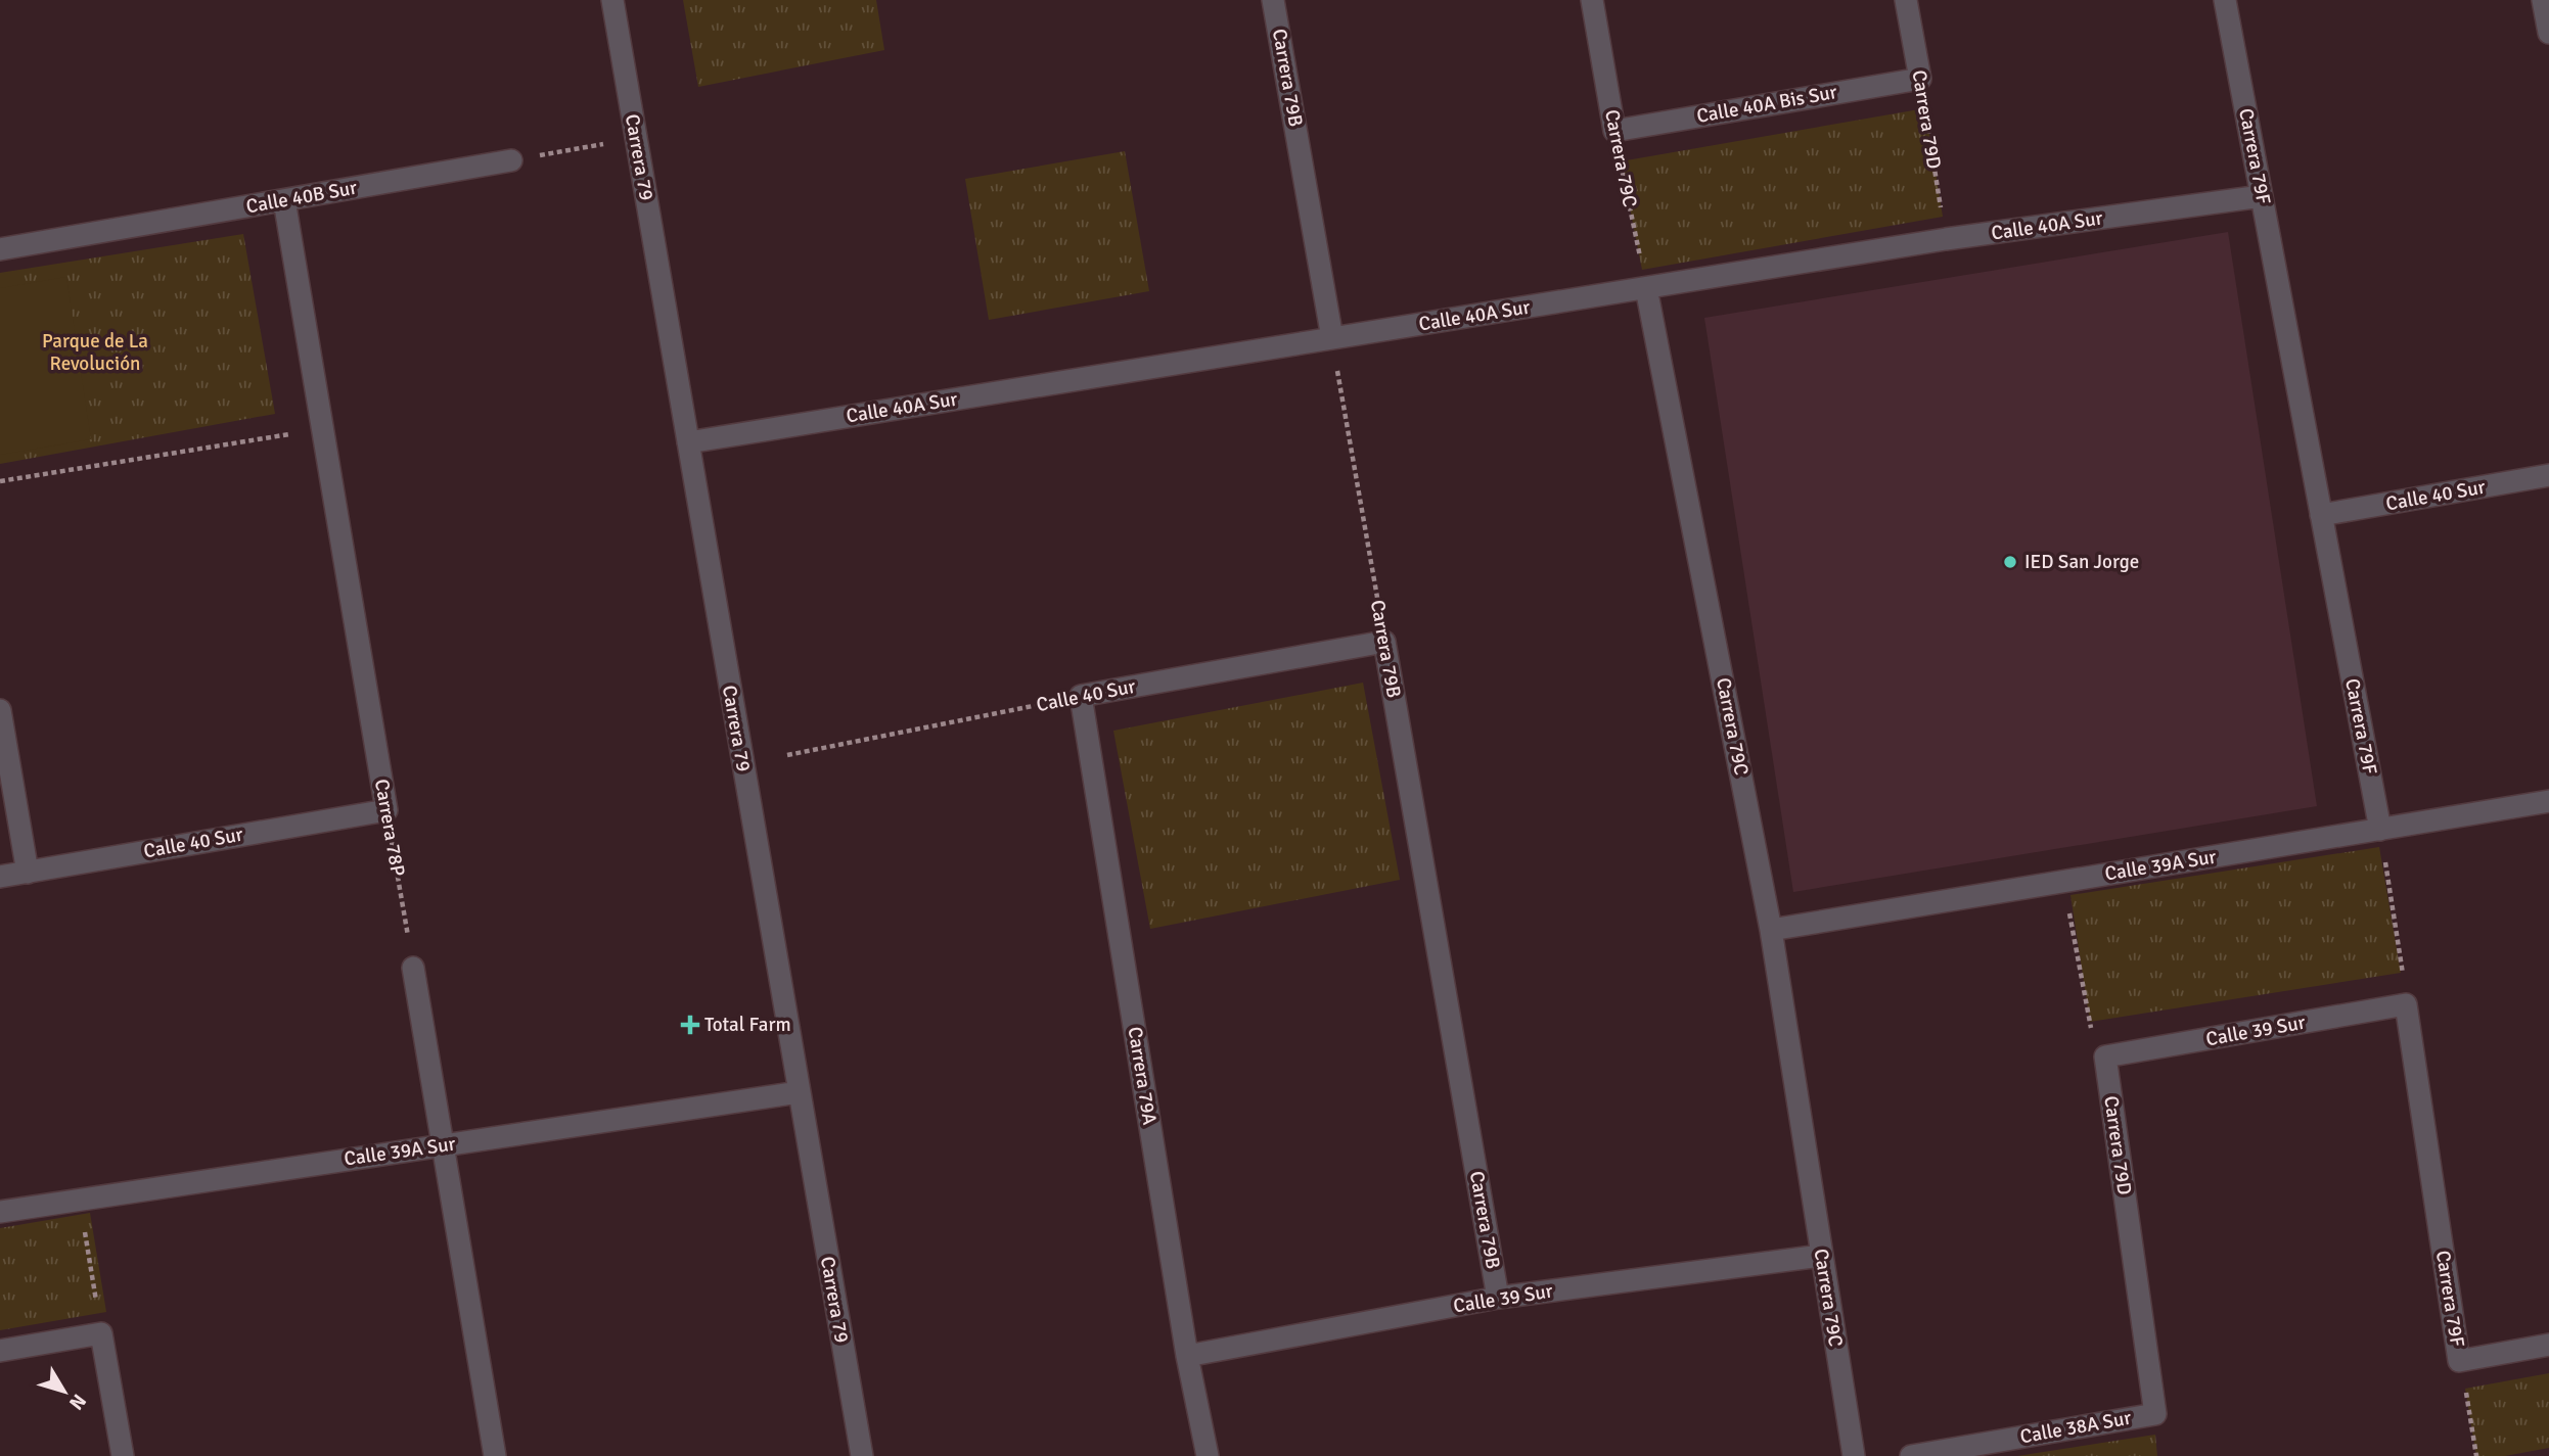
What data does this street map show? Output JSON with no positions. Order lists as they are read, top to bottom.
{
  "streets": {
    "street": [
      "Carrera 79B",
      "Calle 40A Bis Sur",
      "Carrera 79D",
      "Carrera 79F",
      "Carrera 79",
      "Carrera 79C",
      "Calle 40B Sur",
      "Calle 40A Sur",
      "Calle 40 Sur",
      "Carrera 78P",
      "Calle 39A Sur",
      "Calle 39 Sur",
      "Carrera 79A",
      "Calle 38A Sur"
    ]
  },
  "crossings": [
    ["Carrera 79B", "Calle 40A Sur"],
    ["Carrera 79B", "Calle 40 Sur"],
    ["Carrera 79B", "Calle 39 Sur"],
    ["Calle 40A Bis Sur", "Carrera 79D"],
    ["Calle 40A Bis Sur", "Carrera 79C"],
    ["Carrera 79D", "Calle 40A Sur"],
    ["Carrera 79D", "Calle 39 Sur"],
    ["Carrera 79D", "Calle 38A Sur"],
    ["Carrera 79F", "Calle 40A Sur"],
    ["Carrera 79F", "Calle 40 Sur"],
    ["Carrera 79F", "Calle 39A Sur"],
    ["Carrera 79F", "Calle 39 Sur"],
    ["Carrera 79", "Calle 40A Sur"],
    ["Carrera 79", "Calle 39A Sur"],
    ["Carrera 79C", "Calle 40A Sur"],
    ["Carrera 79C", "Calle 39A Sur"],
    ["Carrera 79C", "Calle 39 Sur"],
    ["Calle 40B Sur", "Carrera 78P"],
    ["Calle 40 Sur", "Carrera 78P"],
    ["Calle 40 Sur", "Carrera 79A"],
    ["Calle 39 Sur", "Carrera 79A"]
  ],
  "parks": ["Parque de La Revolución"],
  "places": {
    "other": ["IED San Jorge"],
    "health": ["Total Farm"]
  },
  "north": "bottom right"
}
